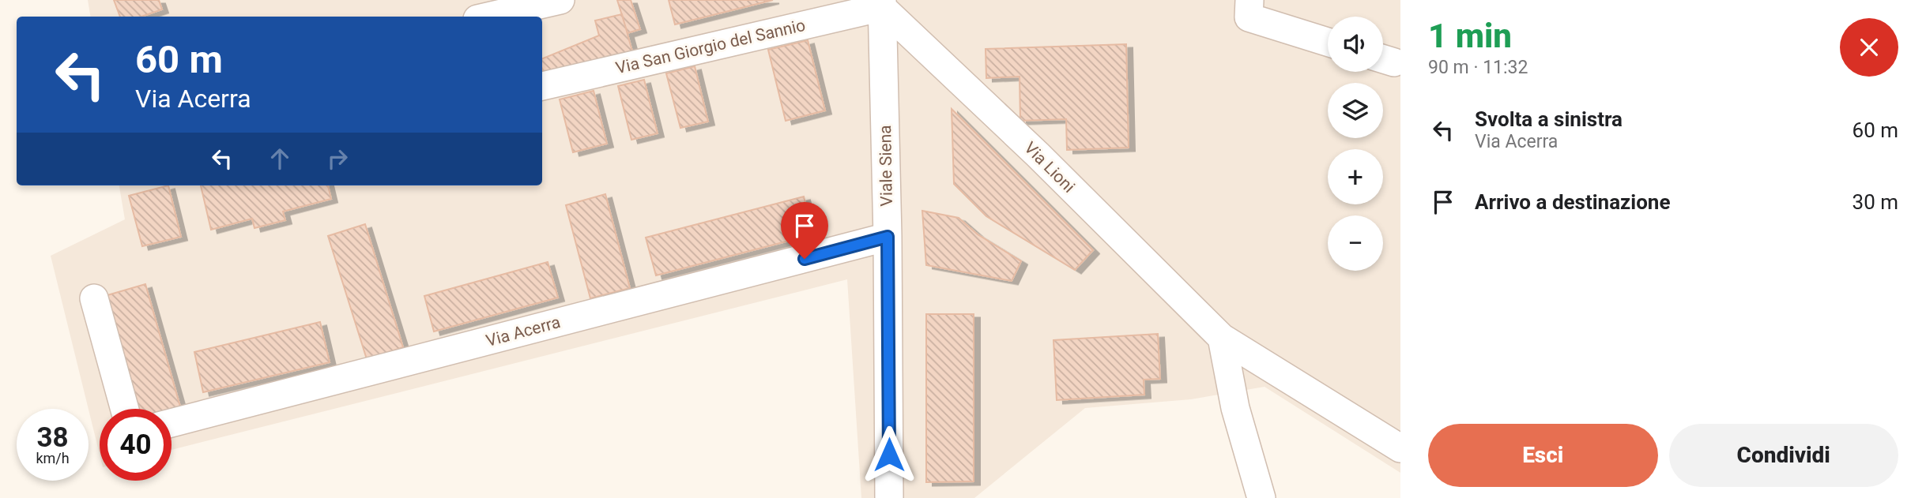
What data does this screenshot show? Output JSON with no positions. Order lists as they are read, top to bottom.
{
  "streets": {
    "street": [
      "Via San Giorgio del Sannio",
      "Viale Siena",
      "Via Lioni",
      "Via Acerra"
    ]
  },
  "crossings": [
    ["Via San Giorgio del Sannio", "Viale Siena"],
    ["Via San Giorgio del Sannio", "Via Lioni"],
    ["Viale Siena", "Via Lioni"],
    ["Viale Siena", "Via Acerra"]
  ],
  "page": {
    "heading": ["1 min", "90 m · 11:32"],
    "map_buttons": ["+", "−"],
    "turn": ["60 m", "Via Acerra"],
    "list": [
      {
        "name": "Svolta a sinistra",
        "note": "Via Acerra",
        "value": "60 m"
      },
      {
        "name": "Arrivo a destinazione",
        "value": "30 m"
      }
    ],
    "speed": "38 km/h",
    "limit": "40",
    "buttons": ["Esci", "Condividi"]
  }
}
